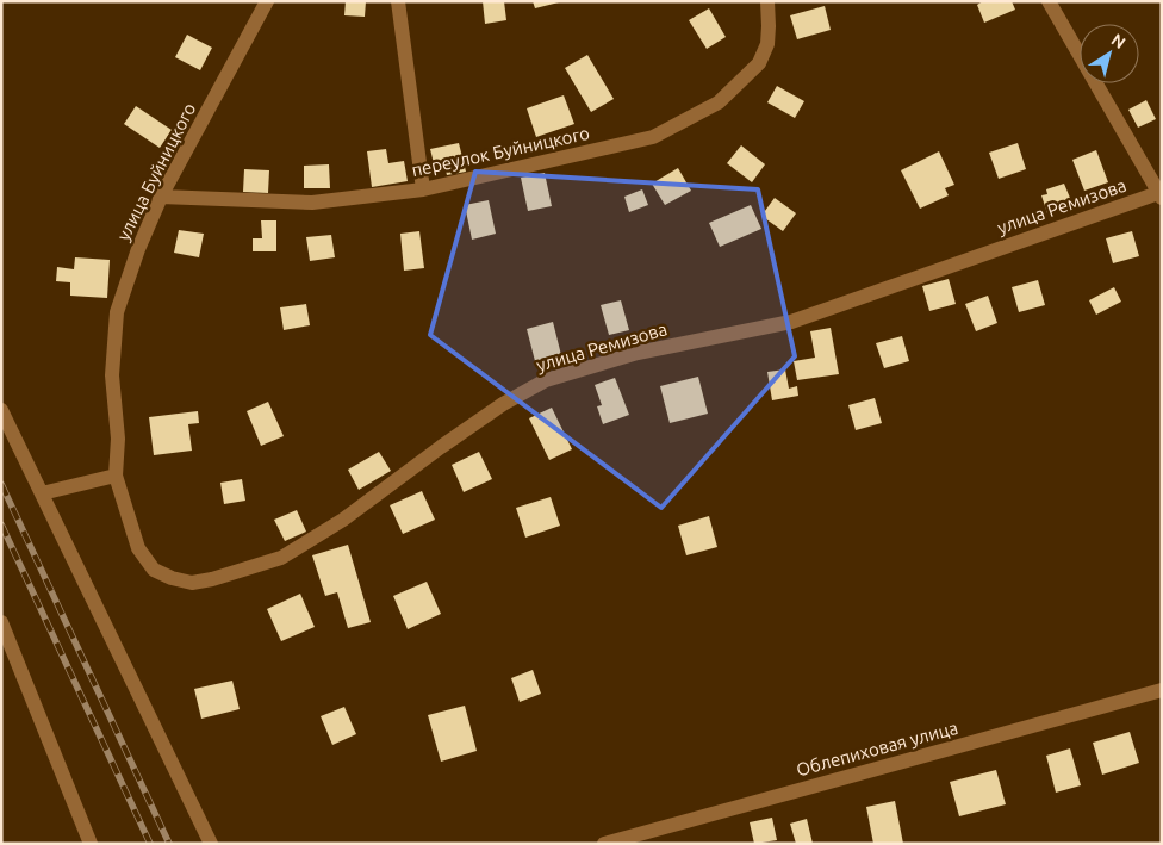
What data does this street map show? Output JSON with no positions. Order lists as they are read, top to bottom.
{
  "streets": {
    "street": [
      "переулок Буйницкого",
      "улица Буйницкого",
      "улица Ремизова",
      "Облепиховая улица"
    ]
  },
  "crossings": [
    ["переулок Буйницкого", "улица Буйницкого"],
    ["улица Буйницкого", "улица Ремизова"]
  ],
  "north": "top right"
}
